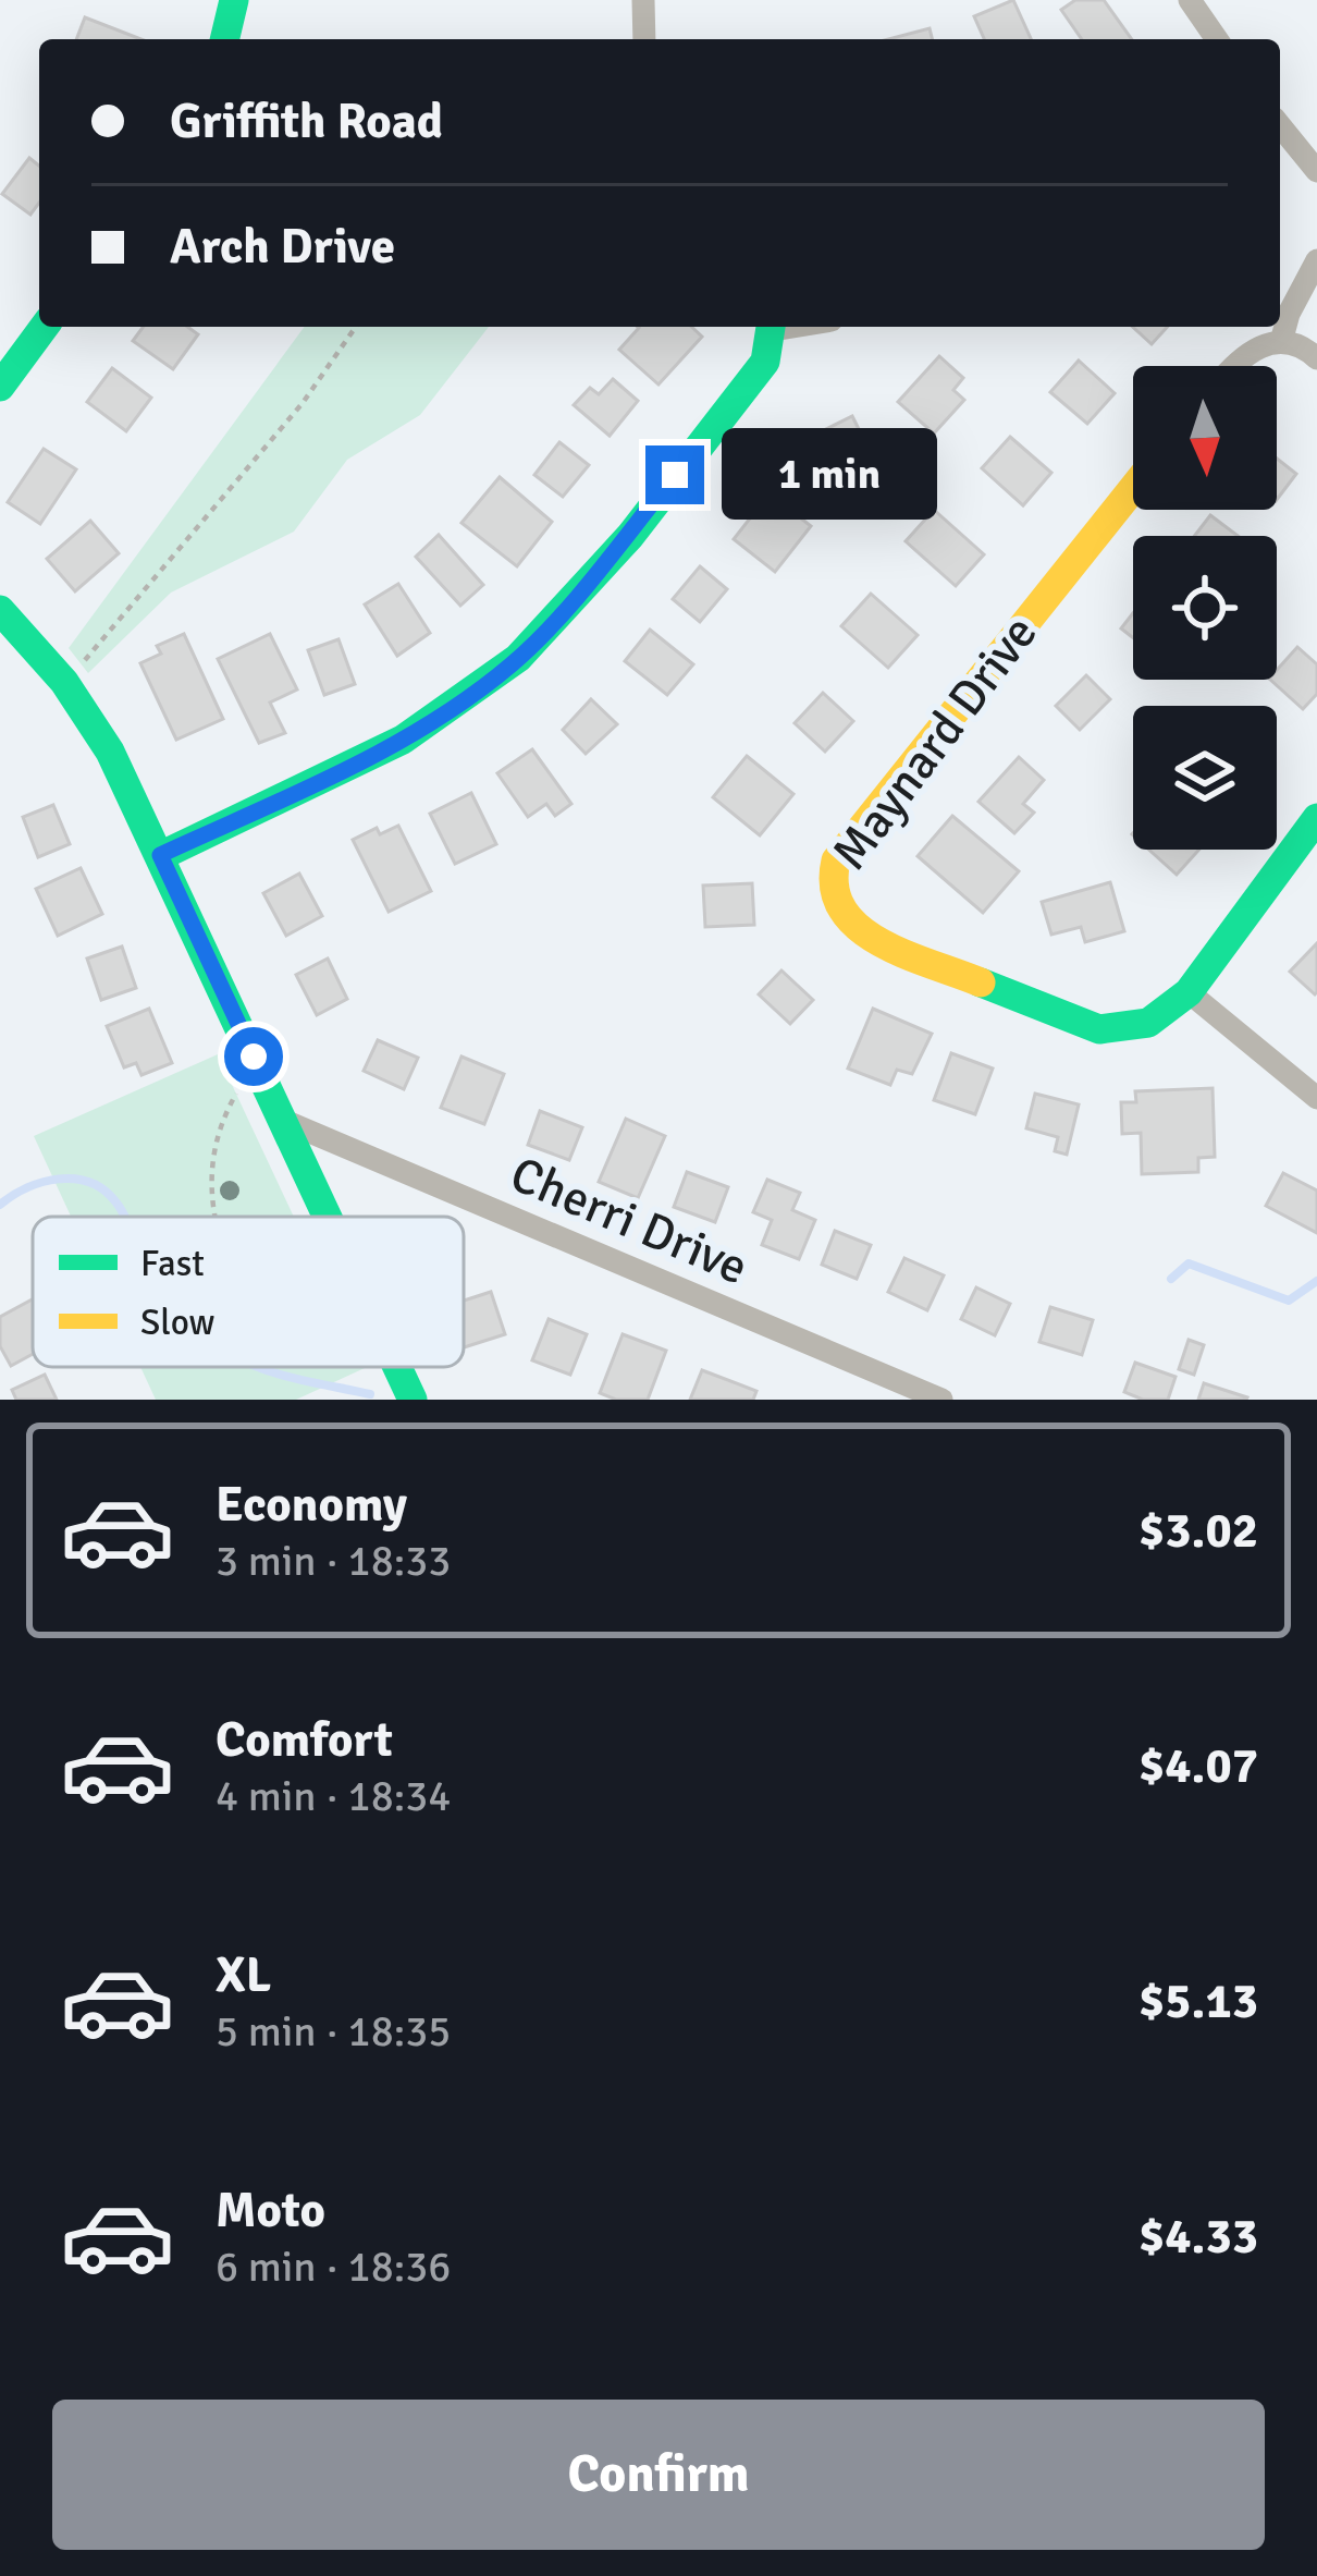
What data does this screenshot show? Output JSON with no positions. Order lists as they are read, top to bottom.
{
  "streets": {
    "street": ["Maynard Drive", "Cherri Drive"]
  },
  "legend": ["Fast", "Slow"],
  "north": "bottom",
  "page": {
    "banner": ["Griffith Road", "Arch Drive"],
    "bubble": "1 min",
    "list": [
      {
        "name": "Economy",
        "note": "3 min · 18:33",
        "value": "$3.02"
      },
      {
        "name": "Comfort",
        "note": "4 min · 18:34",
        "value": "$4.07"
      },
      {
        "name": "XL",
        "note": "5 min · 18:35",
        "value": "$5.13"
      },
      {
        "name": "Moto",
        "note": "6 min · 18:36",
        "value": "$4.33"
      }
    ],
    "buttons": "Confirm"
  }
}
